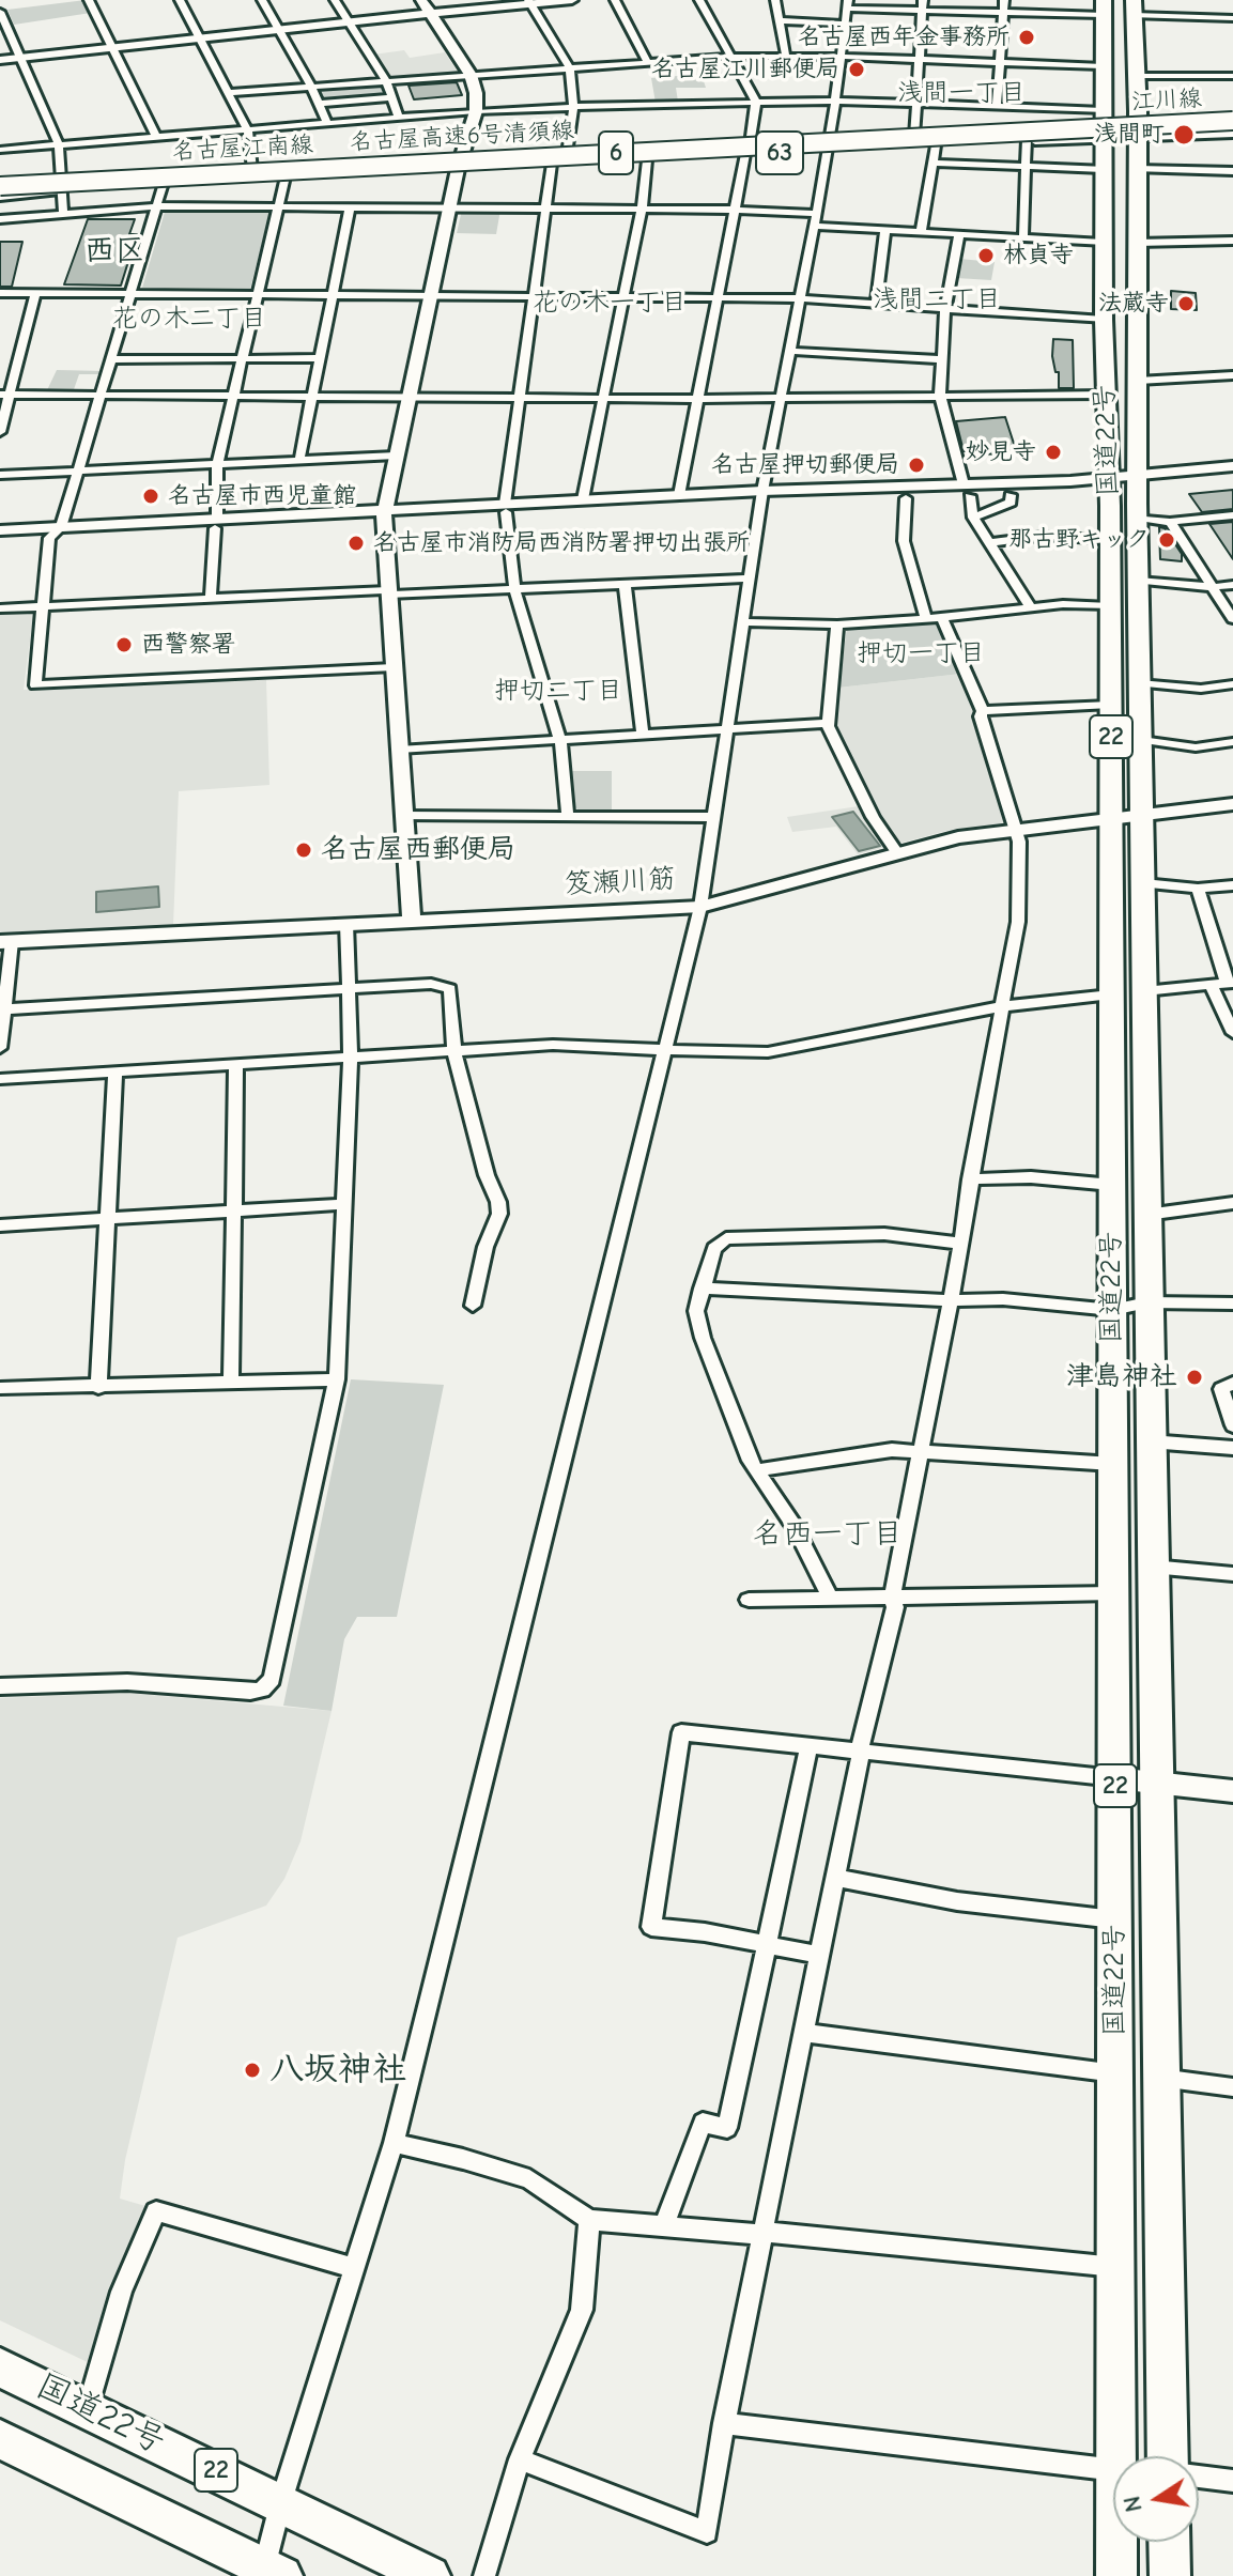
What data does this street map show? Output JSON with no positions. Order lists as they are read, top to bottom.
{
  "streets": {
    "highway": [
      "名古屋高速6号清須線",
      "6",
      "国道22号",
      "22"
    ],
    "main road": ["江川線", "名古屋江南線", "63"],
    "street": ["笈瀬川筋"]
  },
  "crossings": [
    ["江川線", "名古屋高速6号清須線"],
    ["江川線", "名古屋江南線"],
    ["江川線", "国道22号"],
    ["名古屋高速6号清須線", "名古屋江南線"],
    ["名古屋江南線", "国道22号"],
    ["国道22号", "笈瀬川筋"]
  ],
  "districts": [
    "浅間一丁目",
    "西区",
    "浅間二丁目",
    "花の木一丁目",
    "花の木二丁目",
    "押切一丁目",
    "押切二丁目",
    "名西一丁目"
  ],
  "places": [
    "名古屋西年金事務所",
    "名古屋江川郵便局",
    "浅間町",
    "林貞寺",
    "法蔵寺",
    "妙見寺",
    "名古屋押切郵便局",
    "名古屋市西児童館",
    "那古野キック",
    "名古屋市消防局西消防署押切出張所",
    "西警察署",
    "名古屋西郵便局",
    "津島神社",
    "八坂神社"
  ],
  "north": "left"
}
